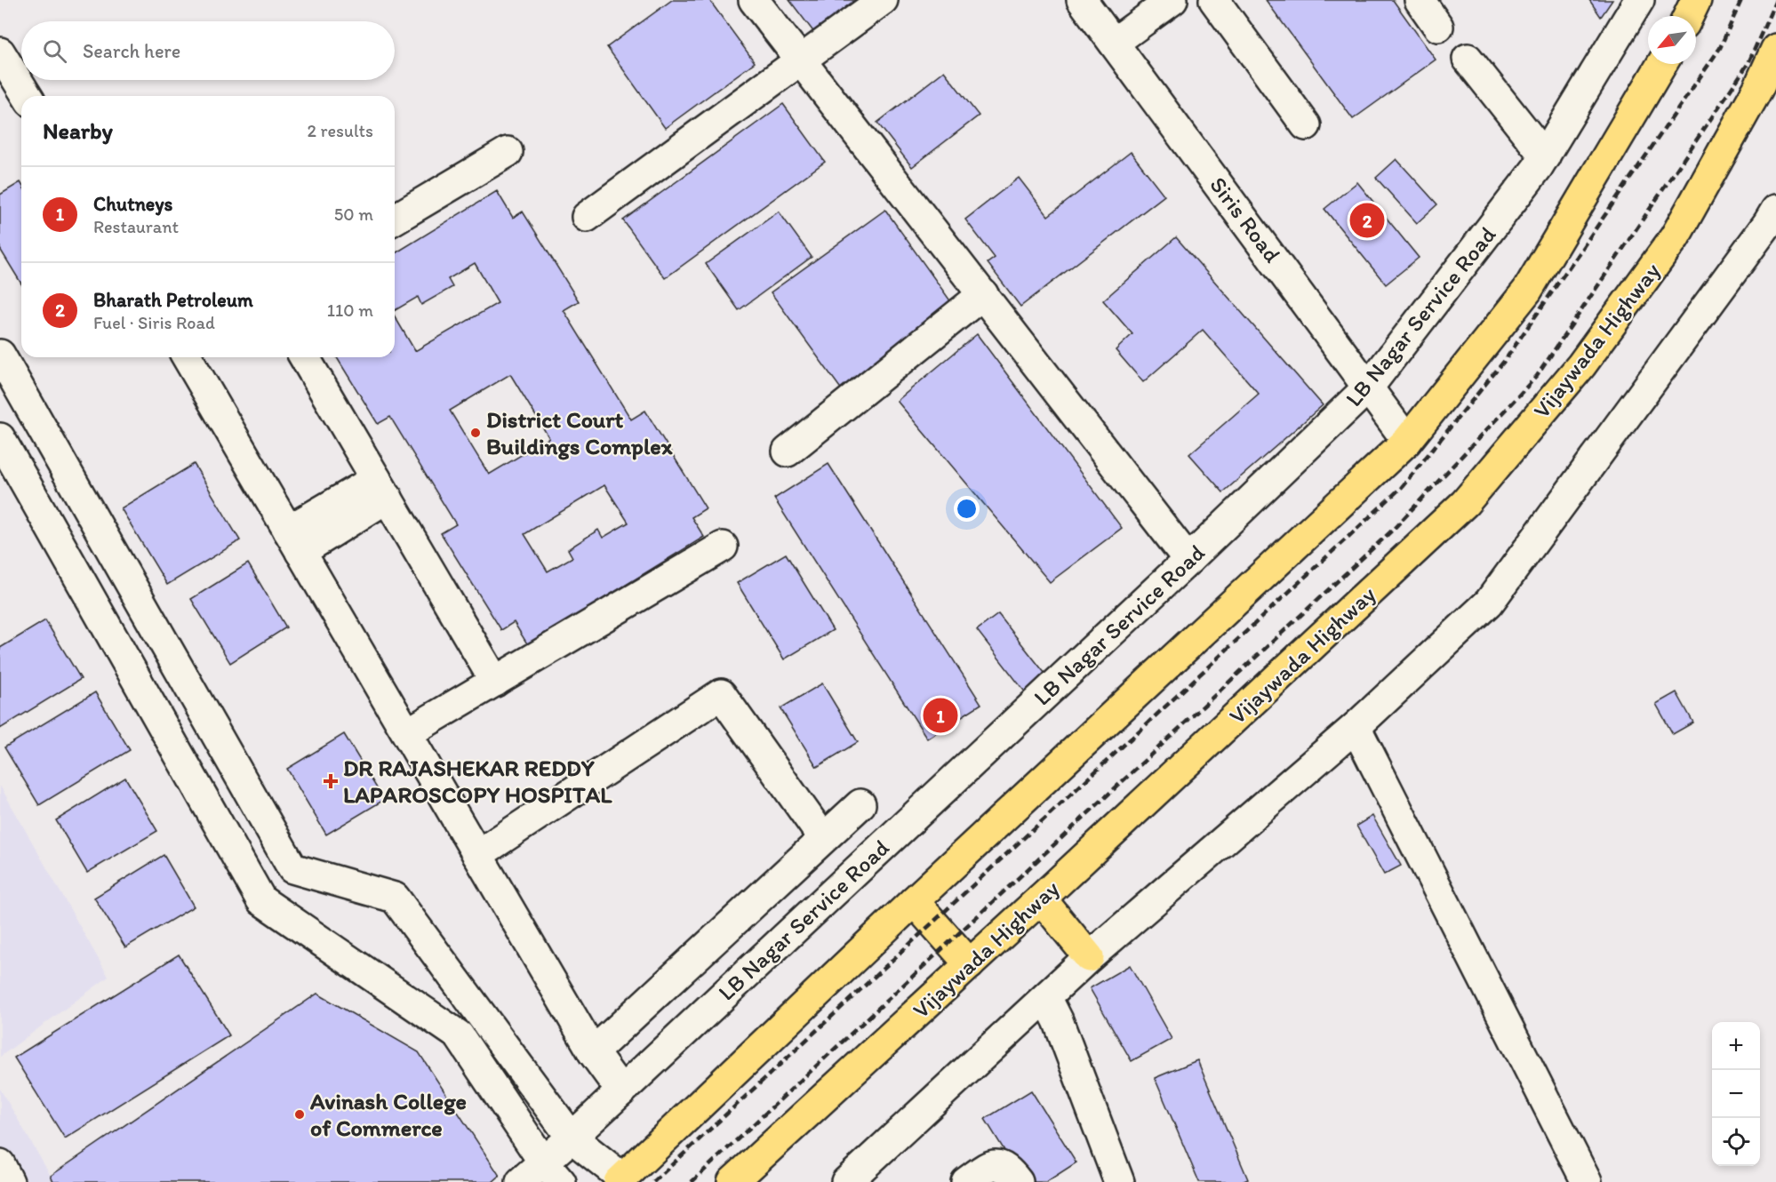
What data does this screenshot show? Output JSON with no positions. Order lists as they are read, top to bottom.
{
  "streets": {
    "highway": ["Vijaywada Highway"],
    "street": ["Siris Road", "LB Nagar Service Road"]
  },
  "crossings": [
    ["Siris Road", "LB Nagar Service Road"]
  ],
  "places": {
    "other": ["District Court Buildings Complex", "Avinash College of Commerce"],
    "health": ["DR RAJASHEKAR REDDY LAPAROSCOPY HOSPITAL"]
  },
  "north": "bottom left",
  "page": {
    "search": "Search here",
    "heading": ["Nearby", "2 results"],
    "list": [
      {
        "mark": "1",
        "name": "Chutneys",
        "note": "Restaurant",
        "value": "50 m"
      },
      {
        "mark": "2",
        "name": "Bharath Petroleum",
        "note": "Fuel · Siris Road",
        "value": "110 m"
      }
    ],
    "pins": ["2", "1"],
    "map_buttons": ["+", "−"]
  }
}
